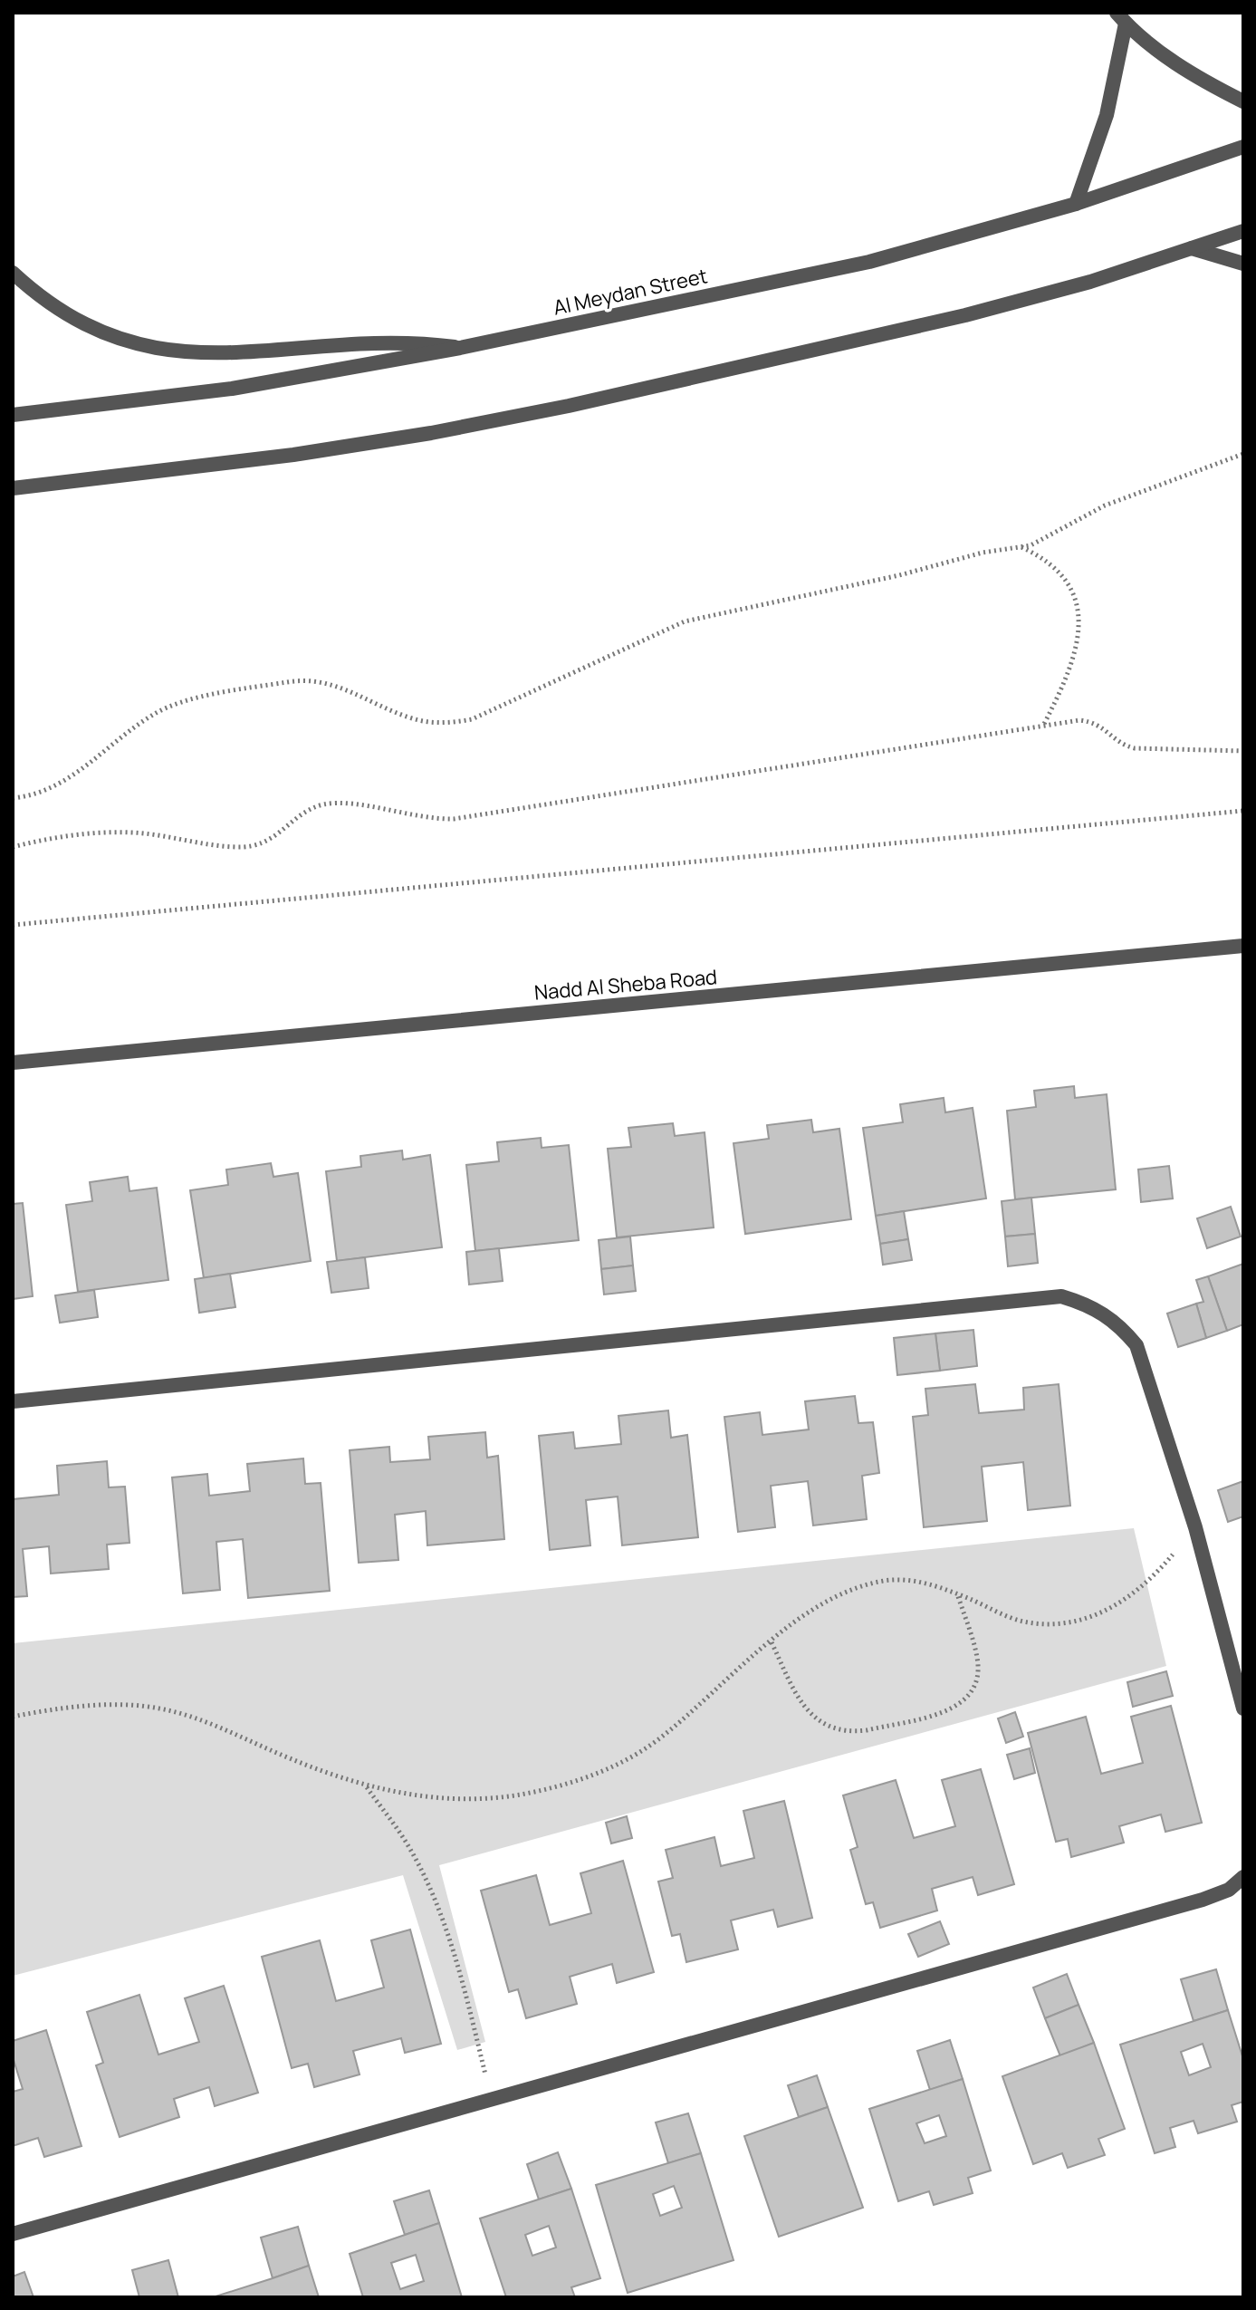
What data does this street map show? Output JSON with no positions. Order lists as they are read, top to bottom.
{
  "streets": {
    "street": ["Al Meydan Street", "Nadd Al Sheba Road"]
  }
}
